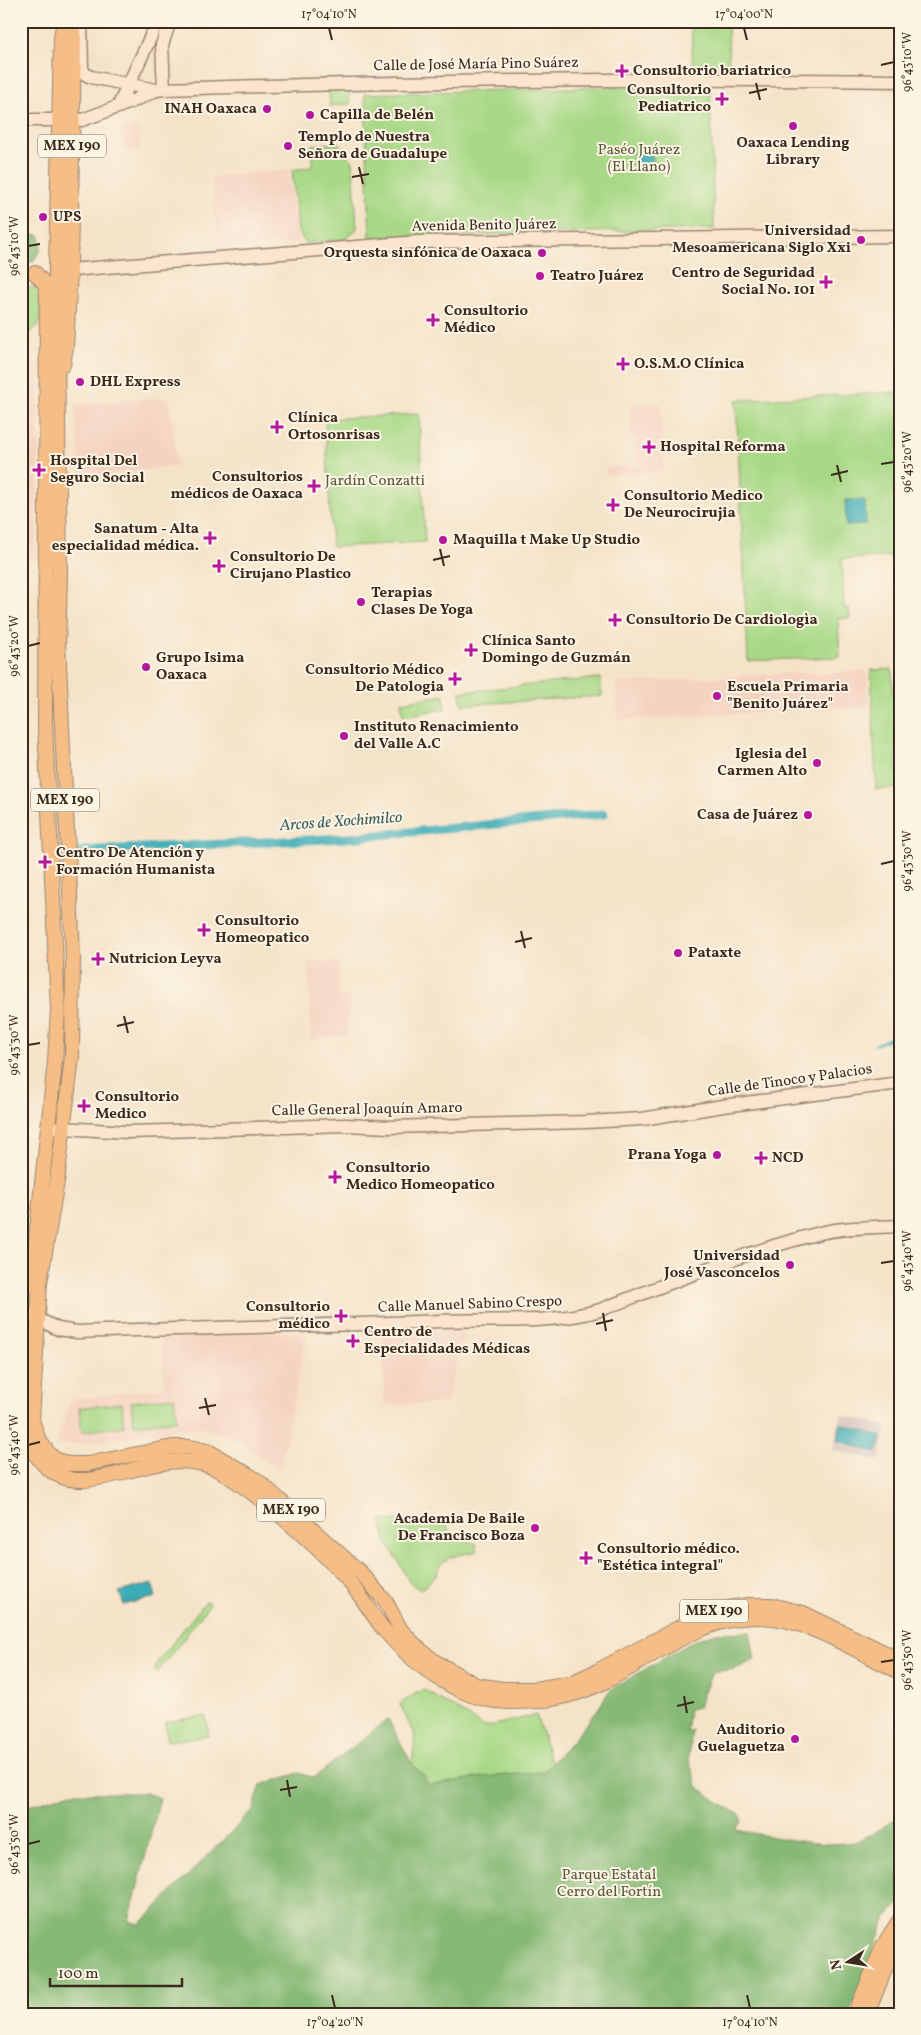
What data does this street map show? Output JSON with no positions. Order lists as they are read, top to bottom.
{
  "streets": {
    "main road": [
      "Calle de José María Pino Suárez",
      "MEX 190",
      "Avenida Benito Juárez",
      "Calle de Tinoco y Palacios",
      "Calle General Joaquín Amaro",
      "Calle Manuel Sabino Crespo"
    ]
  },
  "crossings": [
    ["Calle de José María Pino Suárez", "MEX 190"],
    ["MEX 190", "Avenida Benito Juárez"],
    ["MEX 190", "Calle General Joaquín Amaro"],
    ["MEX 190", "Calle Manuel Sabino Crespo"],
    ["Calle de Tinoco y Palacios", "Calle General Joaquín Amaro"]
  ],
  "water": ["Arcos de Xochimilco"],
  "parks": ["Paséo Juárez (El Llano)", "Jardín Conzatti", "Parque Estatal Cerro del Fortín"],
  "places": {
    "health": [
      "Consultorio bariatrico",
      "Consultorio Pediatrico",
      "Centro de Seguridad Social No. 101",
      "Consultorio Médico",
      "O.S.M.O Clínica",
      "Clínica Ortosonrisas",
      "Hospital Reforma",
      "Hospital Del Seguro Social",
      "Consultorios médicos de Oaxaca",
      "Consultorio Medico De Neurocirujia",
      "Sanatum - Alta especialidad médica.",
      "Consultorio De Cirujano Plastico",
      "Consultorio De Cardiologìa",
      "Clínica Santo Domingo de Guzmán",
      "Consultorio Médico De Patologia",
      "Centro De Atención y Formación Humanista",
      "Consultorio Homeopatico",
      "Nutricion Leyva",
      "Consultorio Medico",
      "NCD",
      "Consultorio Medico Homeopatico",
      "Consultorio médico",
      "Centro de Especialidades Médicas",
      "Consultorio médico. \"Estética integral\""
    ],
    "other": [
      "INAH Oaxaca",
      "Capilla de Belén",
      "Oaxaca Lending Library",
      "Templo de Nuestra Señora de Guadalupe",
      "UPS",
      "Universidad Mesoamericana Siglo Xxi",
      "Orquesta sinfónica de Oaxaca",
      "Teatro Juárez",
      "DHL Express",
      "Maquilla t Make Up Studio",
      "Terapias Clases De Yoga",
      "Grupo Isima Oaxaca",
      "Escuela Primaria \"Benito Juárez\"",
      "Instituto Renacimiento del Valle A.C",
      "Iglesia del Carmen Alto",
      "Casa de Juárez",
      "Pataxte",
      "Prana Yoga",
      "Universidad José Vasconcelos",
      "Academia De Baile De Francisco Boza",
      "Auditorio Guelaguetza"
    ]
  },
  "scale_bar": "100 m",
  "north": "left",
  "coordinates": [
    "17°04'10\"N",
    "17°04'00\"N",
    "96°43'10\"W",
    "96°43'20\"W",
    "96°43'30\"W",
    "96°43'40\"W",
    "96°43'50\"W",
    "17°04'20\"N"
  ]
}
